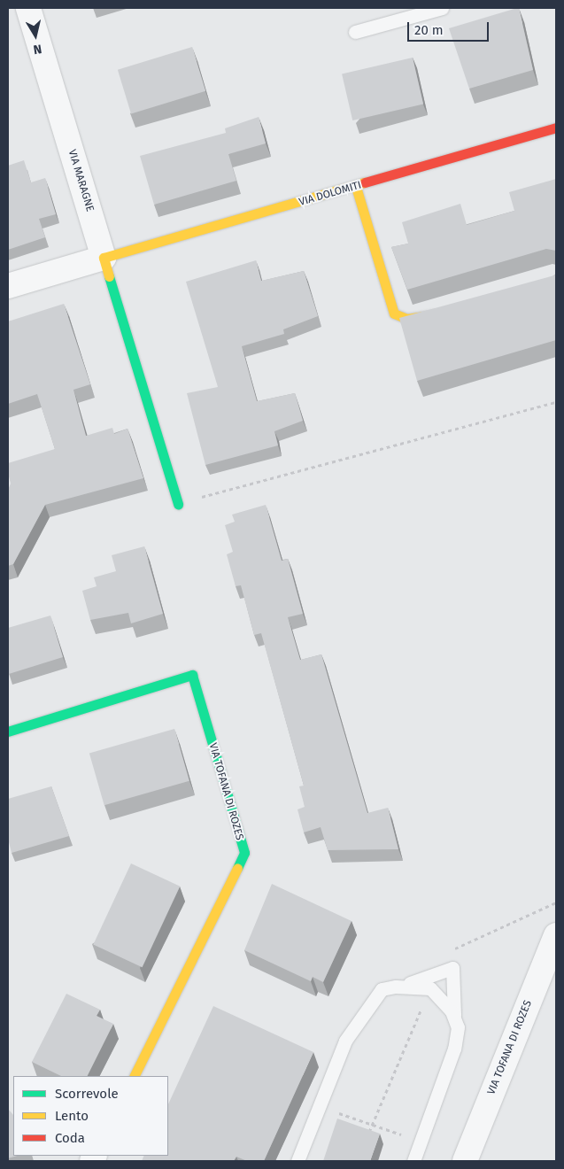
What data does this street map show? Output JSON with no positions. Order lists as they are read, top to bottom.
{
  "streets": {
    "street": ["VIA MARAGNE", "VIA DOLOMITI", "VIA TOFANA DI ROZES"]
  },
  "crossings": [
    ["VIA MARAGNE", "VIA DOLOMITI"]
  ],
  "legend": ["Scorrevole", "Lento", "Coda"],
  "scale_bar": "20 m",
  "north": "bottom"
}
